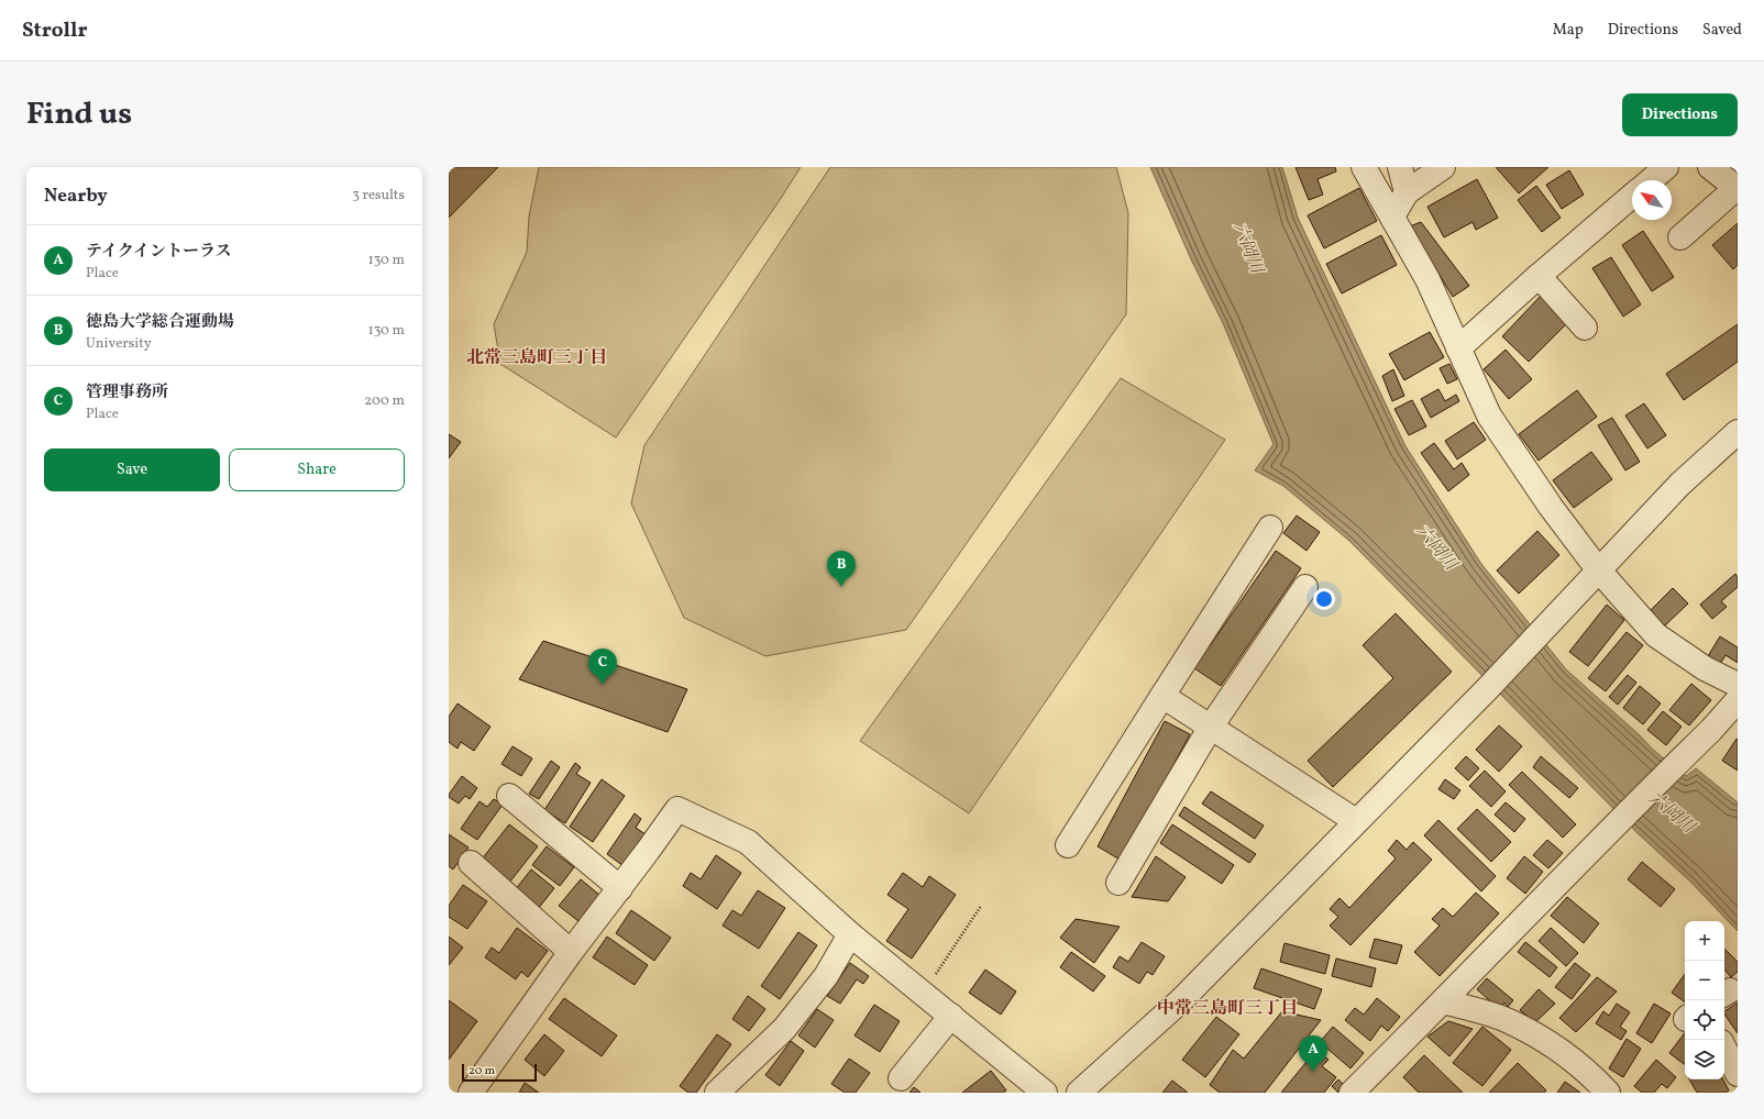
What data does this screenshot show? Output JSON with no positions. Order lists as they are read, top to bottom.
{
  "districts": ["北常三島町三丁目", "中常三島町三丁目"],
  "water": ["六岡川"],
  "scale_bar": "20 m",
  "north": "top left",
  "page": {
    "header": "Strollr",
    "nav": ["Map", "Directions", "Saved"],
    "title": "Find us",
    "buttons": [
      "Directions",
      ["Save", "Share"]
    ],
    "heading": ["Nearby", "3 results"],
    "list": [
      {
        "mark": "A",
        "name": "テイクイントーラス",
        "note": "Place",
        "value": "130 m"
      },
      {
        "mark": "B",
        "name": "徳島大学総合運動場",
        "note": "University",
        "value": "130 m"
      },
      {
        "mark": "C",
        "name": "管理事務所",
        "note": "Place",
        "value": "200 m"
      }
    ],
    "pins": ["B", "C", "A"],
    "map_buttons": ["+", "−"],
    "scale": "20 m"
  }
}
